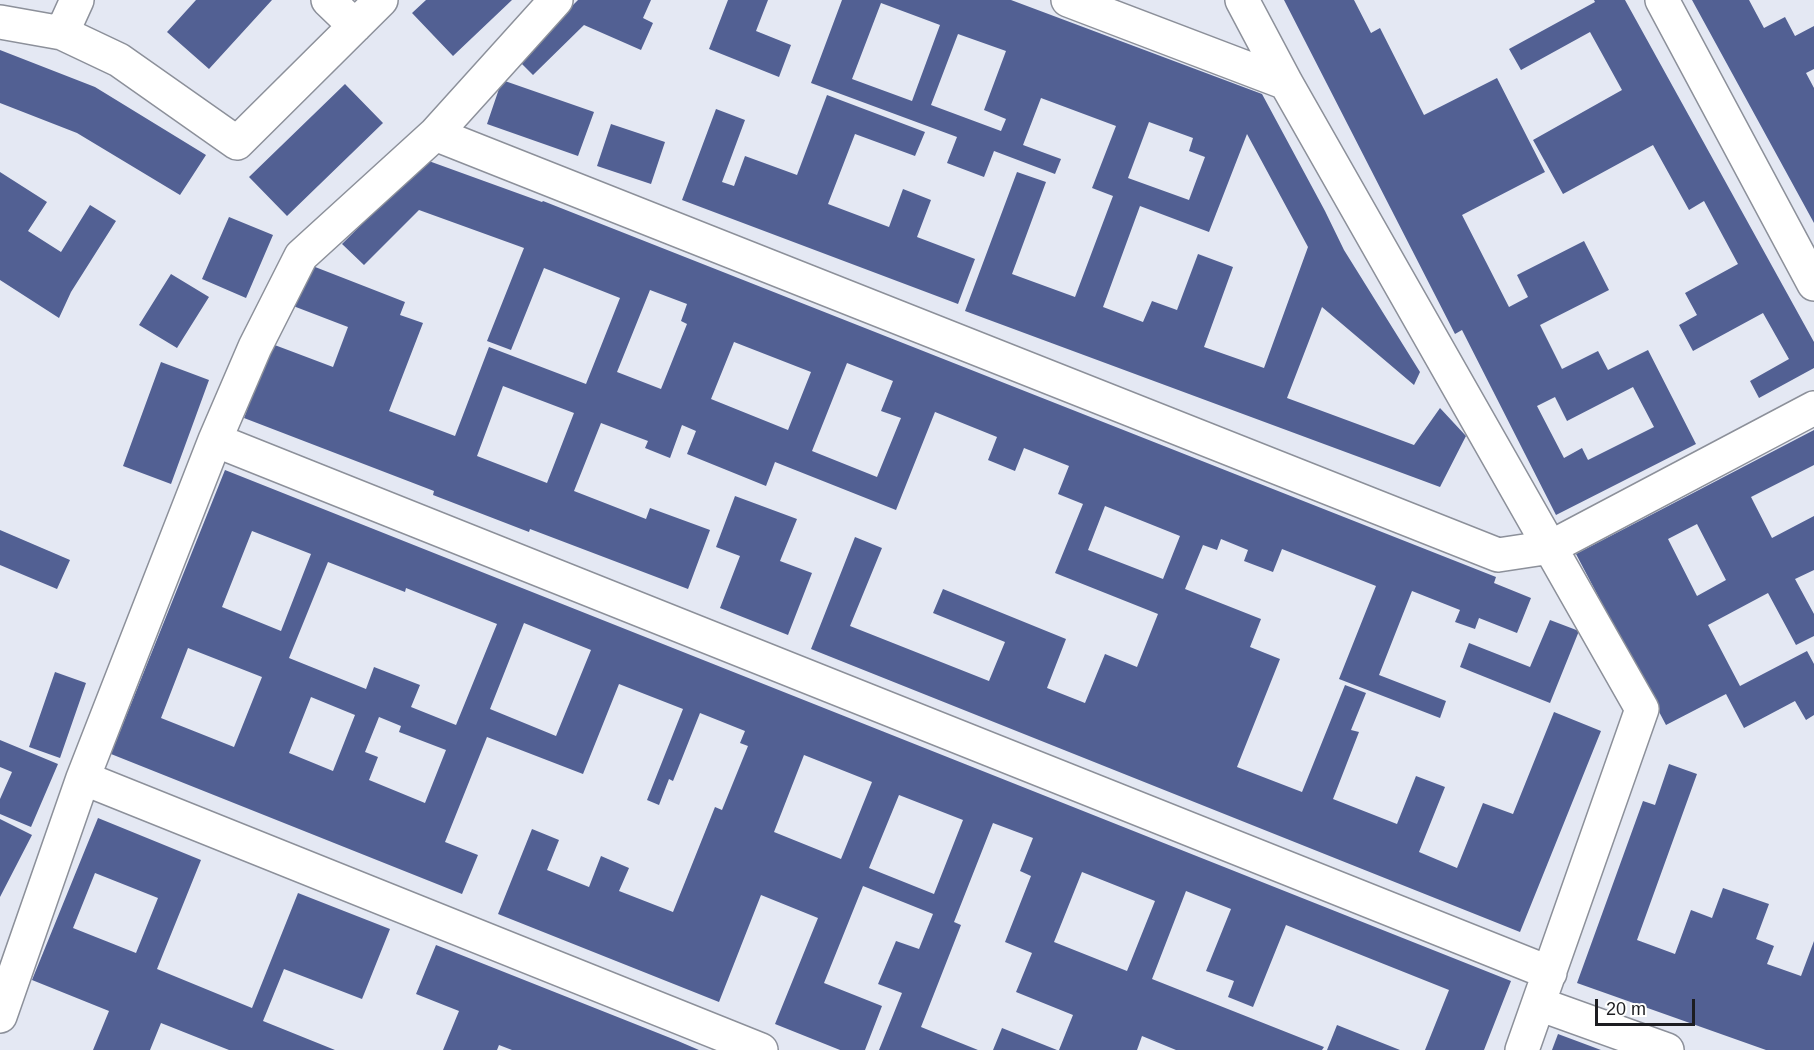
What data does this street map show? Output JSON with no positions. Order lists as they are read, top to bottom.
{
  "scale_bar": "20 m"
}
